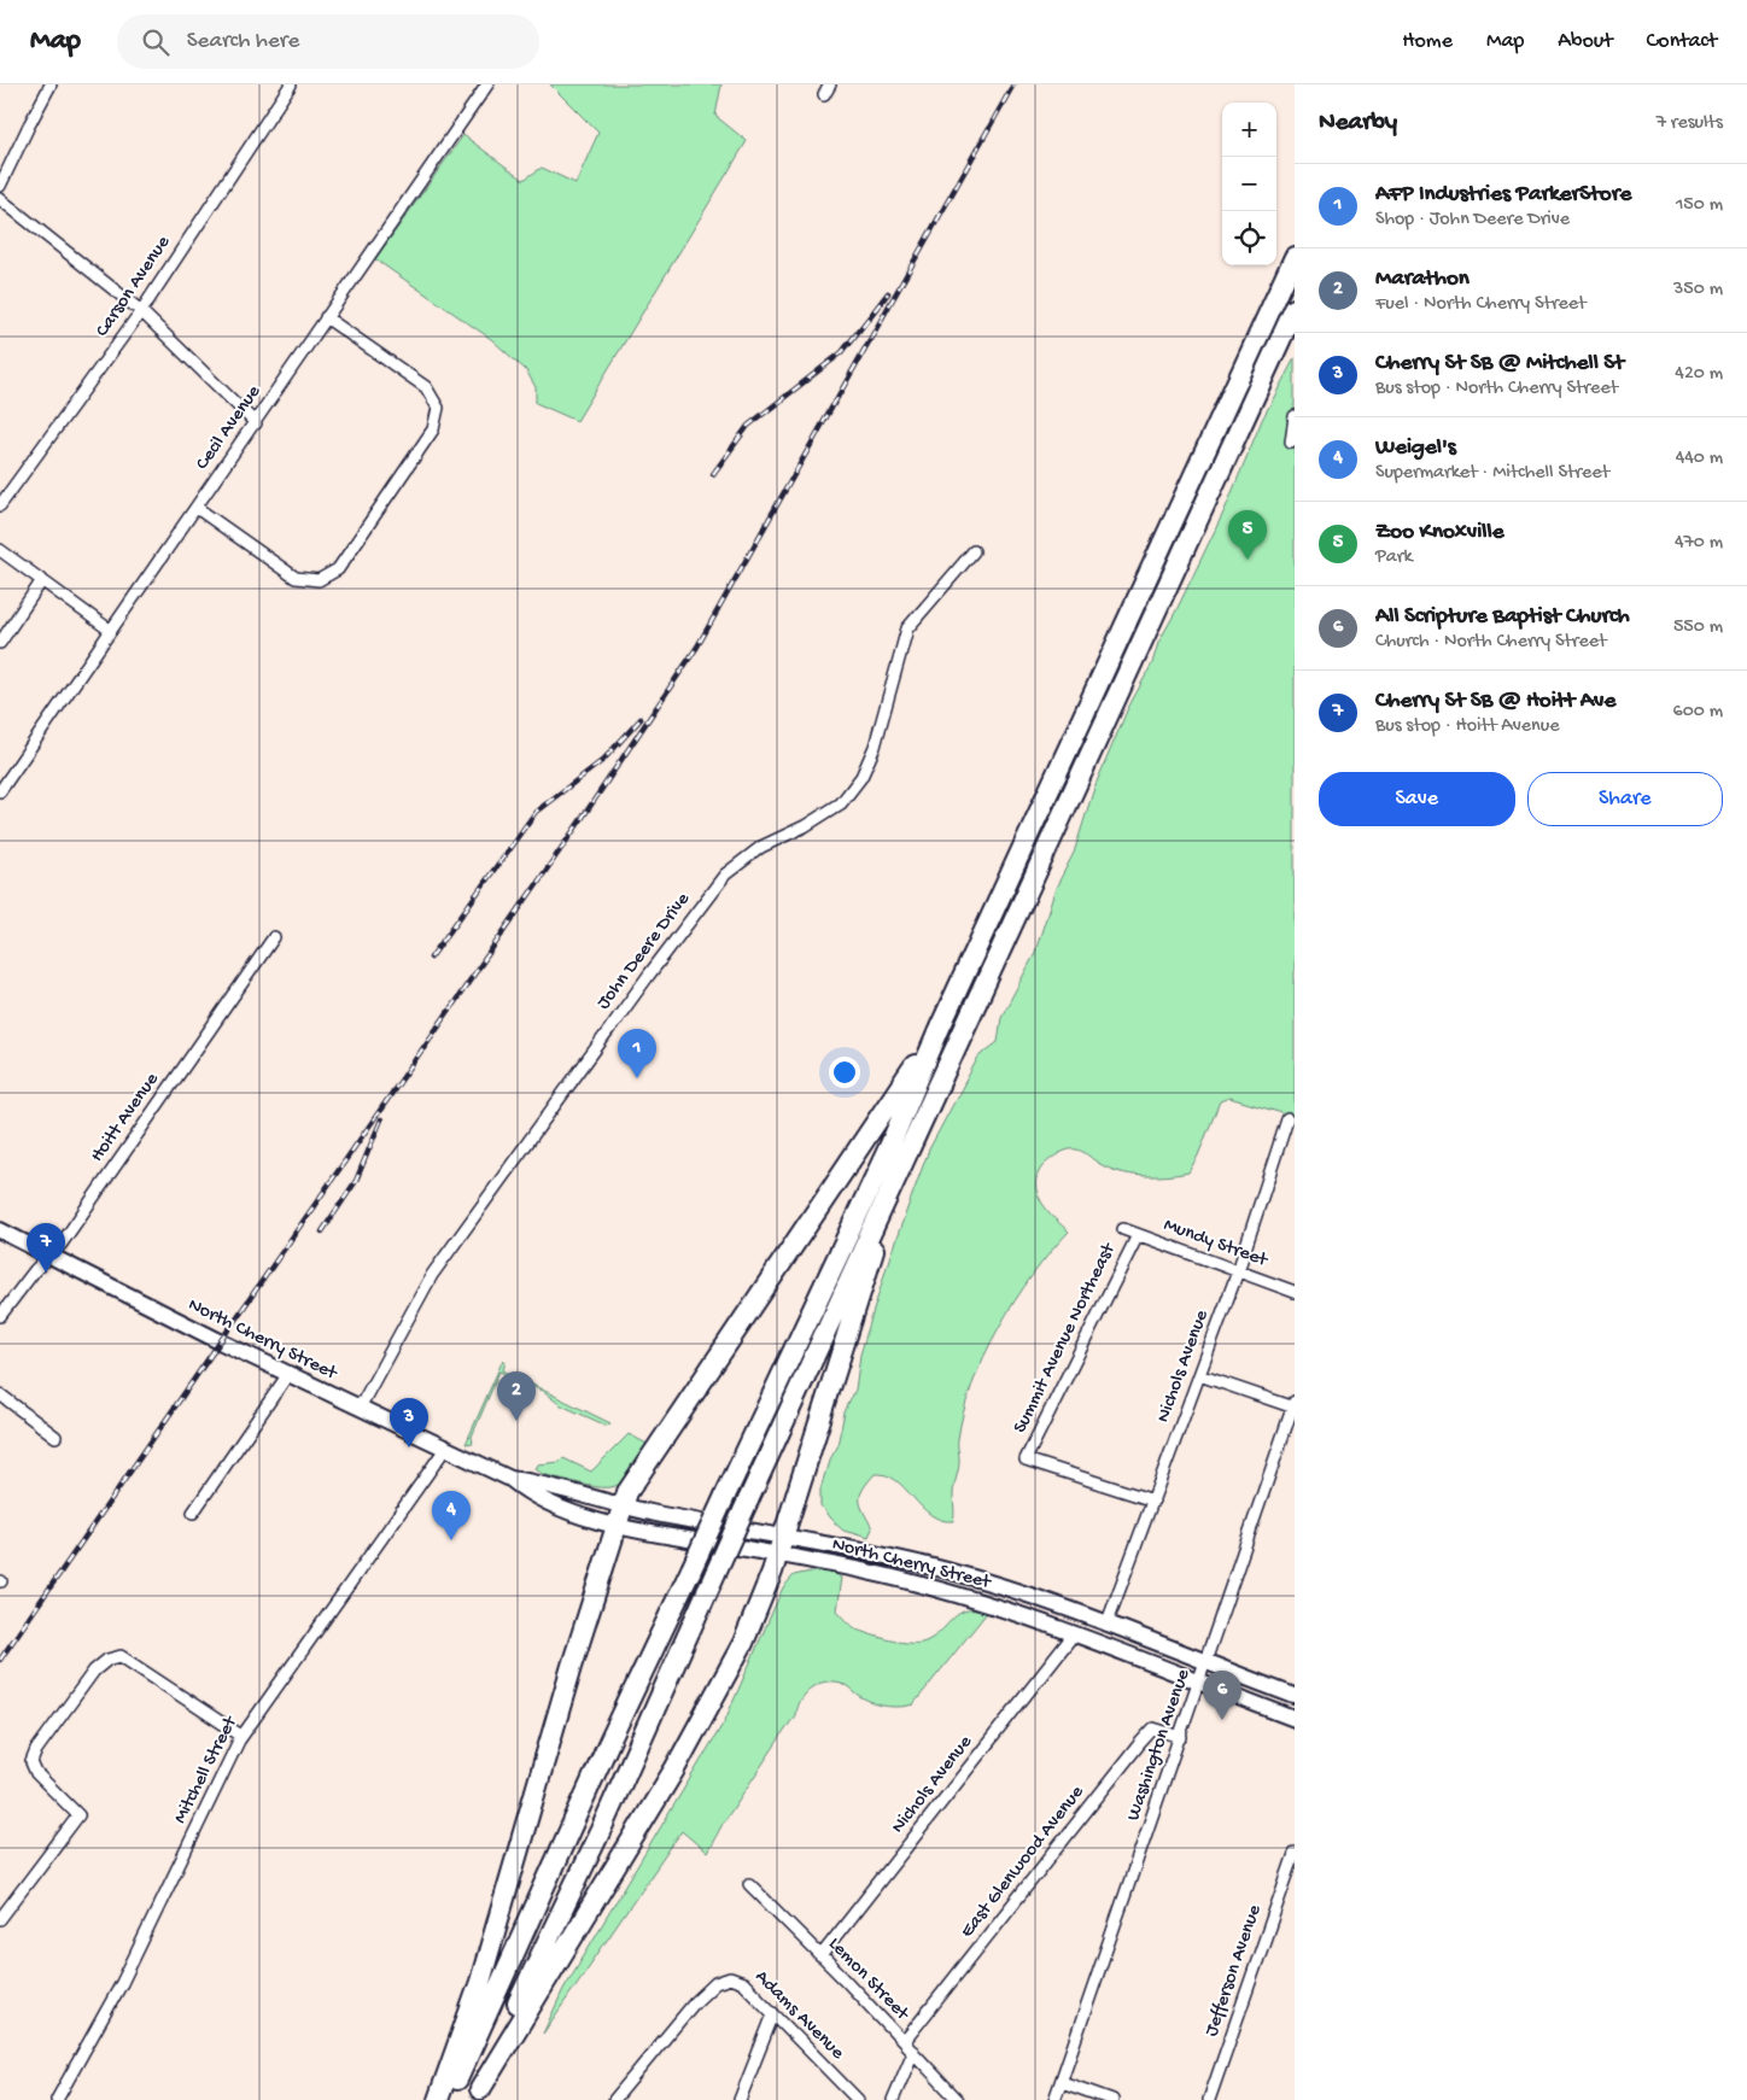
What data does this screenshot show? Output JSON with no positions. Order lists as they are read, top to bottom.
{
  "streets": {
    "main road": ["North Cherry Street"],
    "street": [
      "Carson Avenue",
      "Cecil Avenue",
      "John Deere Drive",
      "Hoitt Avenue",
      "Mundy Street",
      "Summit Avenue Northeast",
      "Nichols Avenue",
      "Washington Avenue",
      "Mitchell Street",
      "East Glenwood Avenue",
      "Jefferson Avenue",
      "Lemon Street",
      "Adams Avenue"
    ]
  },
  "crossings": [
    ["John Deere Drive", "North Cherry Street"],
    ["Hoitt Avenue", "North Cherry Street"],
    ["Mundy Street", "Summit Avenue Northeast"],
    ["Mundy Street", "Nichols Avenue"],
    ["Summit Avenue Northeast", "Nichols Avenue"],
    ["North Cherry Street", "Nichols Avenue"],
    ["North Cherry Street", "Washington Avenue"],
    ["North Cherry Street", "Mitchell Street"],
    ["Nichols Avenue", "Lemon Street"],
    ["Washington Avenue", "East Glenwood Avenue"],
    ["East Glenwood Avenue", "Lemon Street"]
  ],
  "page": {
    "header": "Map",
    "search": "Search here",
    "nav": [
      "Home",
      "Map",
      "About",
      "Contact"
    ],
    "heading": ["Nearby", "7 results"],
    "map_buttons": ["+", "−"],
    "list": [
      {
        "mark": "1",
        "name": "AFP Industries ParkerStore",
        "note": "Shop · John Deere Drive",
        "value": "150 m"
      },
      {
        "mark": "2",
        "name": "Marathon",
        "note": "Fuel · North Cherry Street",
        "value": "350 m"
      },
      {
        "mark": "3",
        "name": "Cherry St SB @ Mitchell St",
        "note": "Bus stop · North Cherry Street",
        "value": "420 m"
      },
      {
        "mark": "4",
        "name": "Weigel's",
        "note": "Supermarket · Mitchell Street",
        "value": "440 m"
      },
      {
        "mark": "5",
        "name": "Zoo Knoxville",
        "note": "Park",
        "value": "470 m"
      },
      {
        "mark": "6",
        "name": "All Scripture Baptist Church",
        "note": "Church · North Cherry Street",
        "value": "550 m"
      },
      {
        "mark": "7",
        "name": "Cherry St SB @ Hoitt Ave",
        "note": "Bus stop · Hoitt Avenue",
        "value": "600 m"
      }
    ],
    "pins": [
      "5",
      "1",
      "7",
      "2",
      "3",
      "4",
      "6"
    ],
    "buttons": ["Save", "Share"]
  }
}
